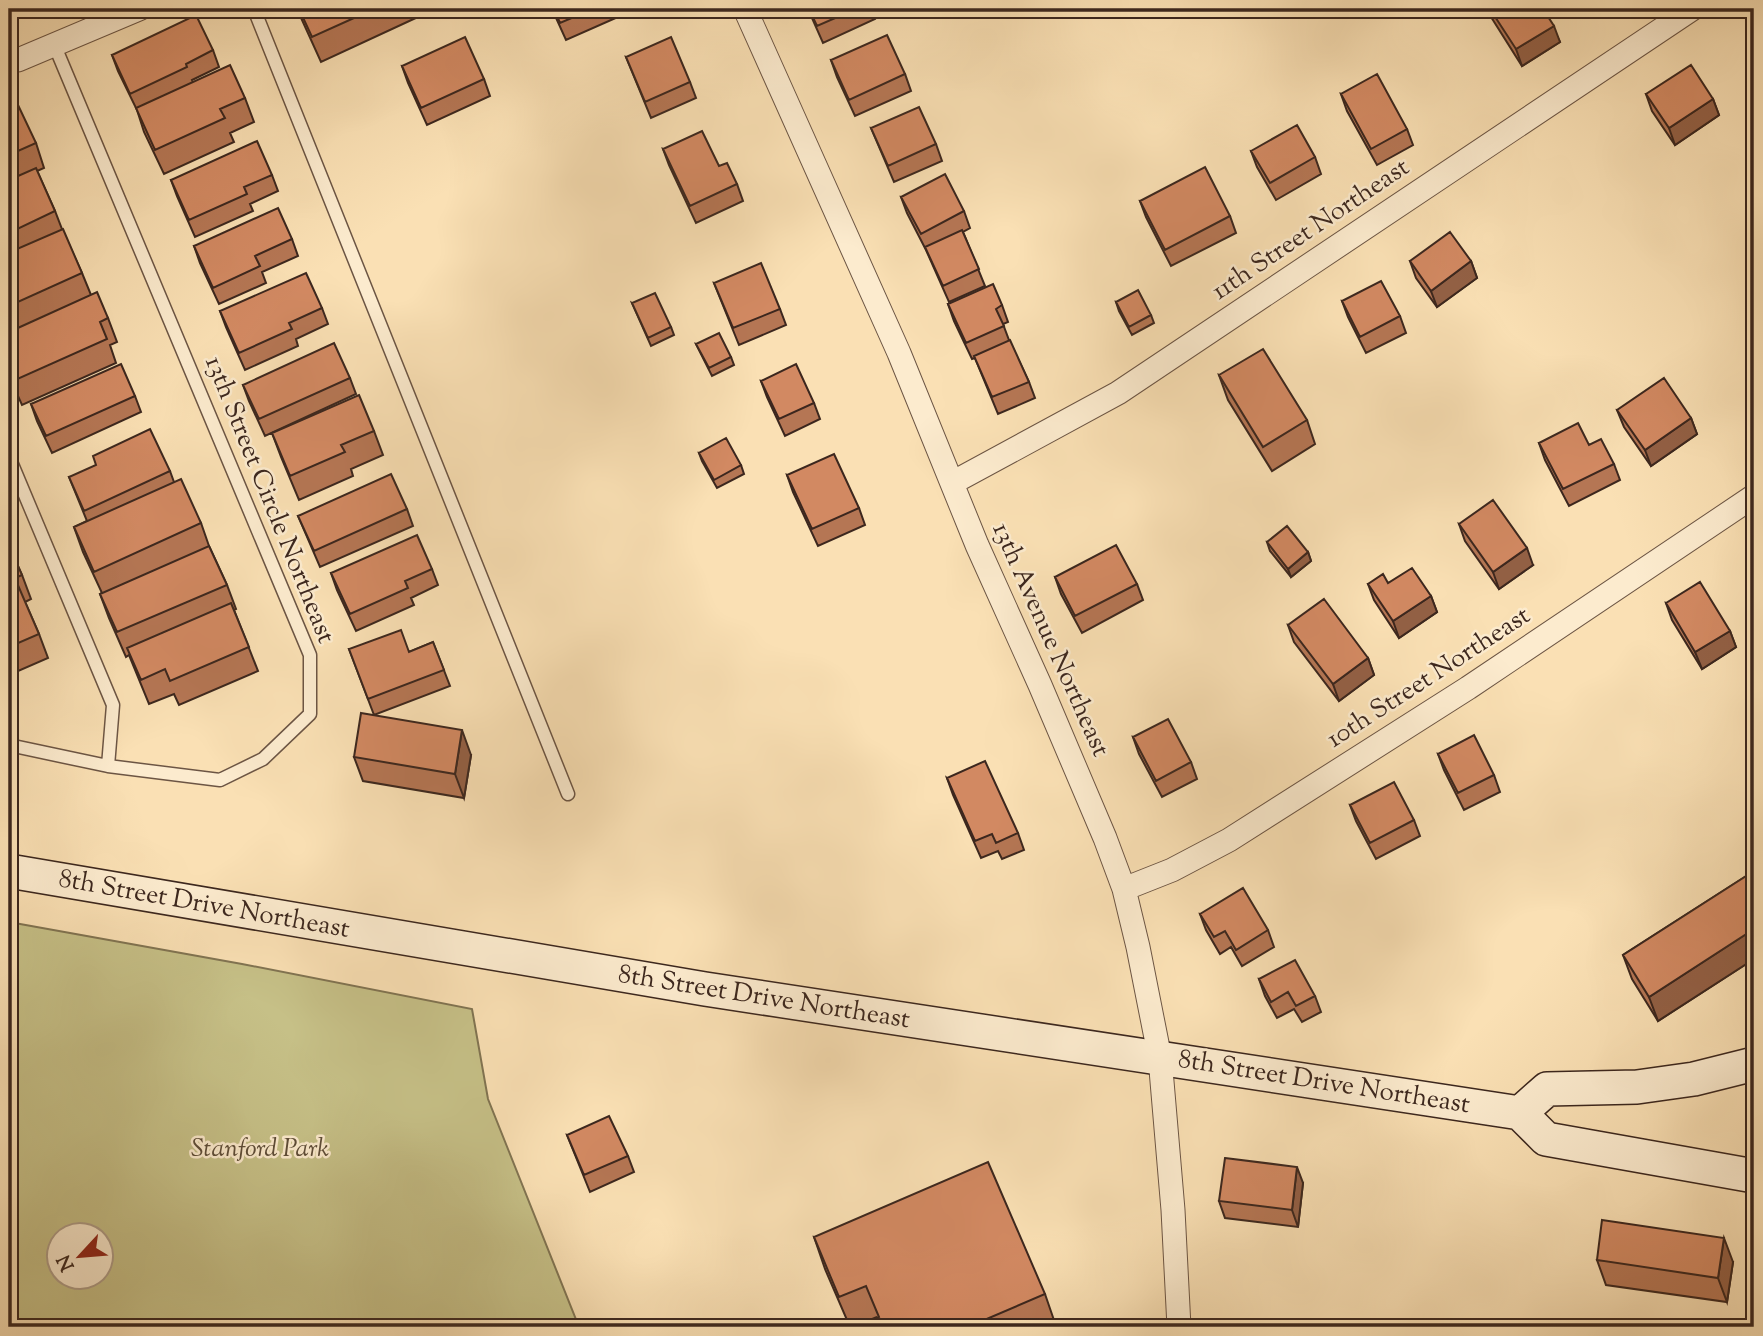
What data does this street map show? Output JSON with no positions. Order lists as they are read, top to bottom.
{
  "streets": {
    "main road": ["8th Street Drive Northeast"],
    "street": ["11th Street Northeast", "13th Avenue Northeast", "10th Street Northeast"],
    "lane": ["13th Street Circle Northeast"]
  },
  "crossings": [
    ["11th Street Northeast", "13th Avenue Northeast"],
    ["13th Avenue Northeast", "10th Street Northeast"],
    ["13th Avenue Northeast", "8th Street Drive Northeast"]
  ],
  "parks": ["Stanford Park"],
  "north": "bottom left"
}
